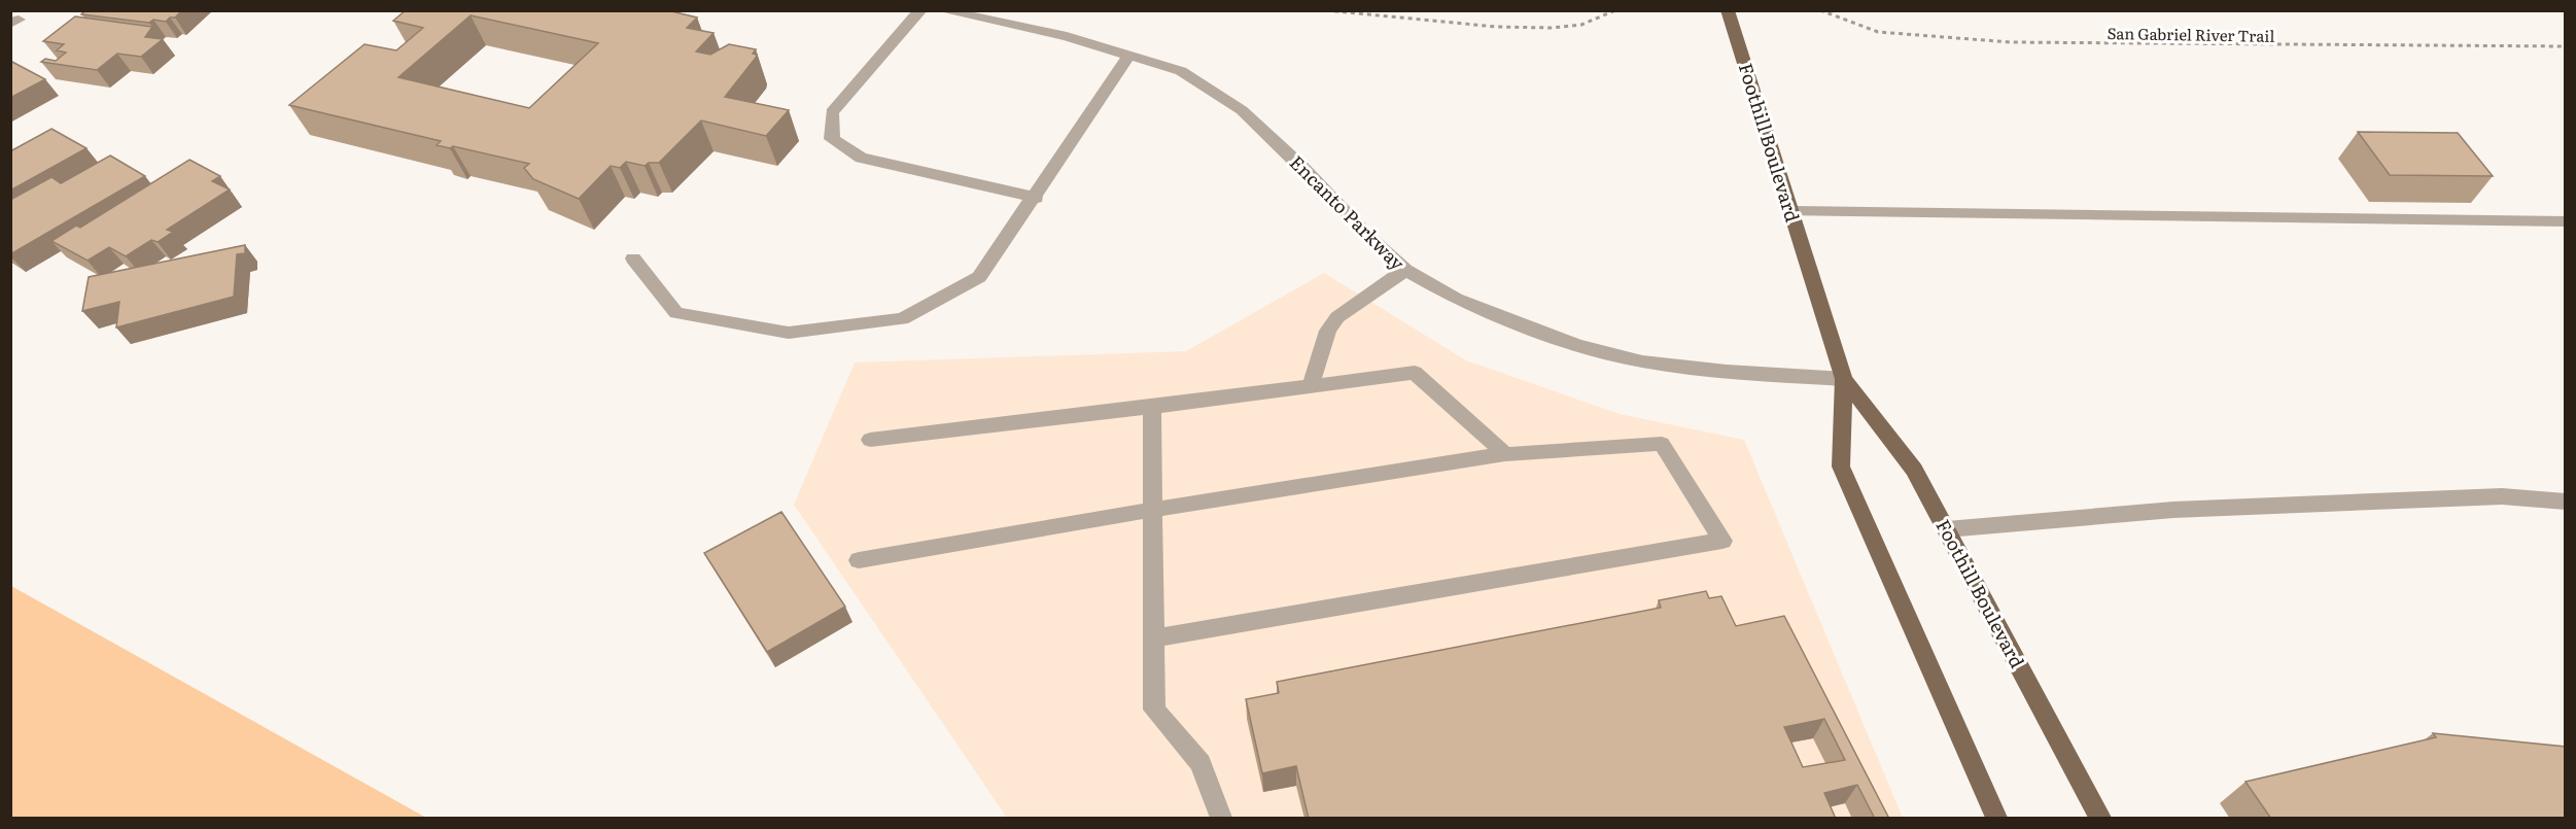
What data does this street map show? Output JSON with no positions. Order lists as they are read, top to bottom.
{
  "streets": {
    "main road": ["Foothill Boulevard"],
    "street": ["Encanto Parkway"],
    "path": ["San Gabriel River Trail"]
  },
  "crossings": [
    ["Foothill Boulevard", "Encanto Parkway"]
  ]
}
